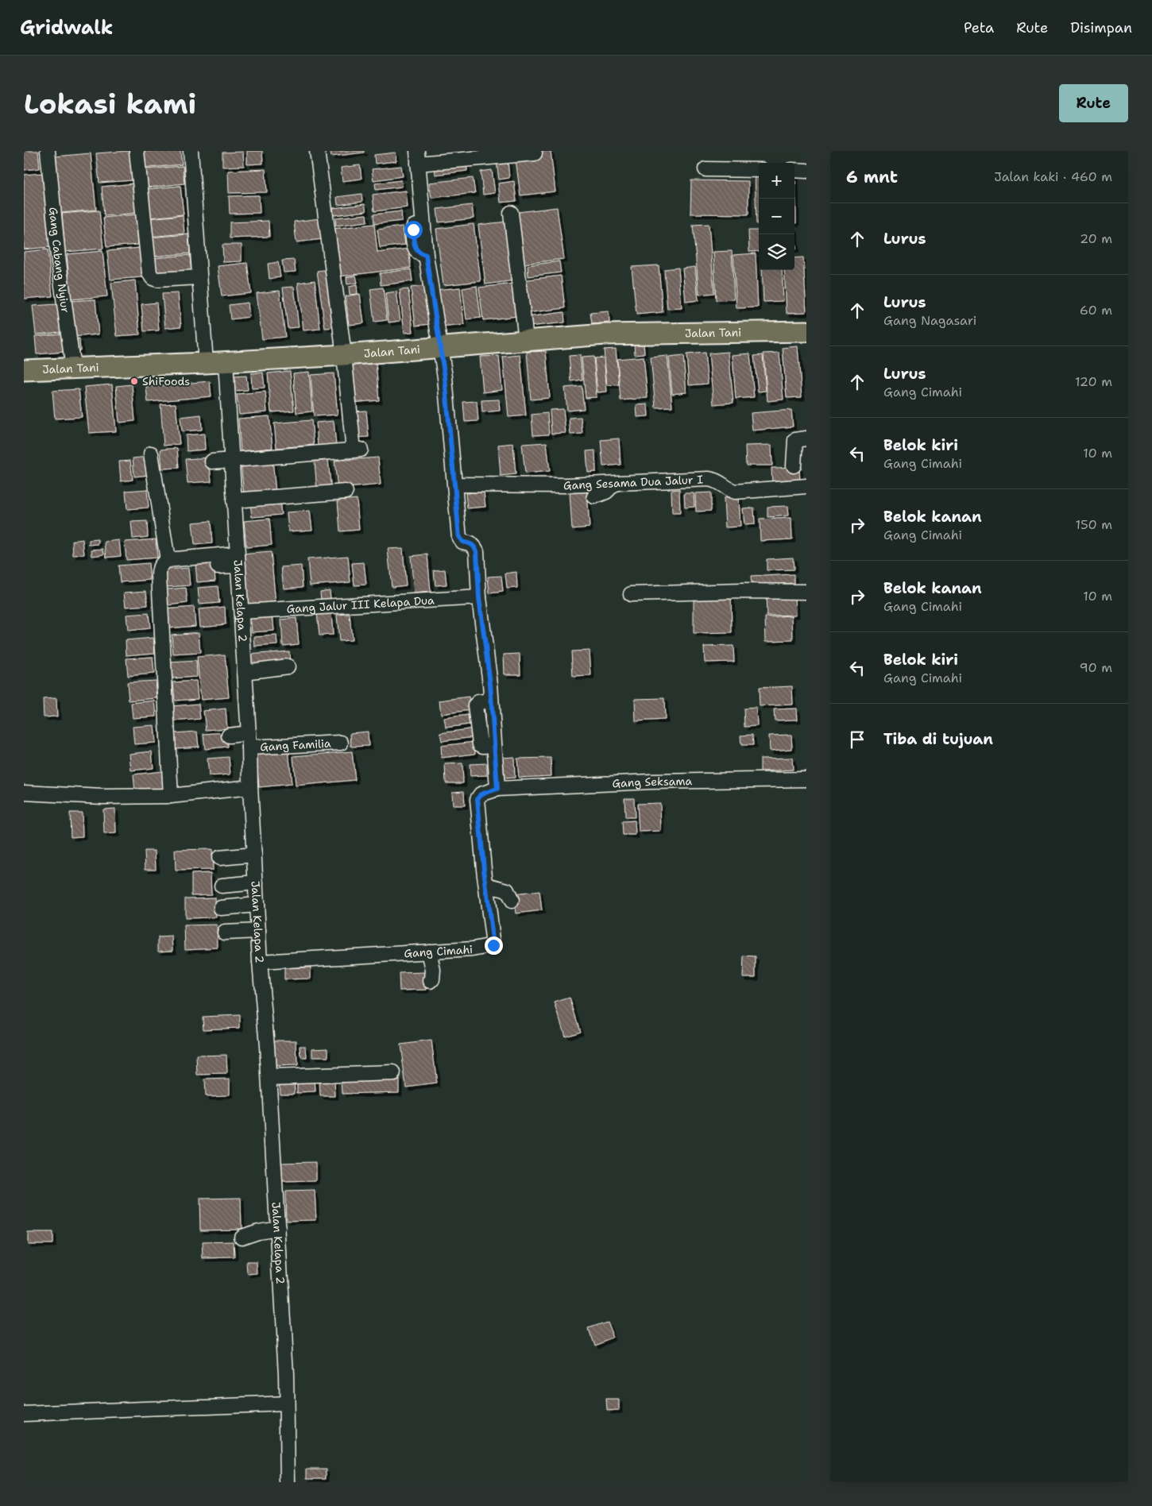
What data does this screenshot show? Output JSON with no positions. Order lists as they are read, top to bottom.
{
  "streets": {
    "highway": ["Jalan Tani"],
    "street": [
      "Gang Cabang Nyiur",
      "Gang Sesama Dua Jalur I",
      "Jalan Kelapa 2",
      "Gang Jalur III Kelapa Dua",
      "Gang Familia",
      "Gang Seksama",
      "Gang Cimahi"
    ]
  },
  "crossings": [
    ["Gang Cabang Nyiur", "Jalan Tani"],
    ["Jalan Tani", "Jalan Kelapa 2"],
    ["Jalan Kelapa 2", "Gang Jalur III Kelapa Dua"],
    ["Jalan Kelapa 2", "Gang Familia"],
    ["Jalan Kelapa 2", "Gang Cimahi"],
    ["Gang Seksama", "Gang Cimahi"]
  ],
  "places": ["ShiFoods"],
  "page": {
    "header": "Gridwalk",
    "nav": ["Peta", "Rute", "Disimpan"],
    "buttons": "Rute",
    "title": "Lokasi kami",
    "heading": ["6 mnt", "Jalan kaki · 460 m"],
    "map_buttons": ["+", "−"],
    "list": [
      ["Lurus", "20 m"],
      ["Lurus", "Gang Nagasari", "60 m"],
      ["Lurus", "Gang Cimahi", "120 m"],
      ["Belok kiri", "Gang Cimahi", "10 m"],
      ["Belok kanan", "Gang Cimahi", "150 m"],
      ["Belok kanan", "Gang Cimahi", "10 m"],
      ["Belok kiri", "Gang Cimahi", "90 m"],
      "Tiba di tujuan"
    ]
  }
}
